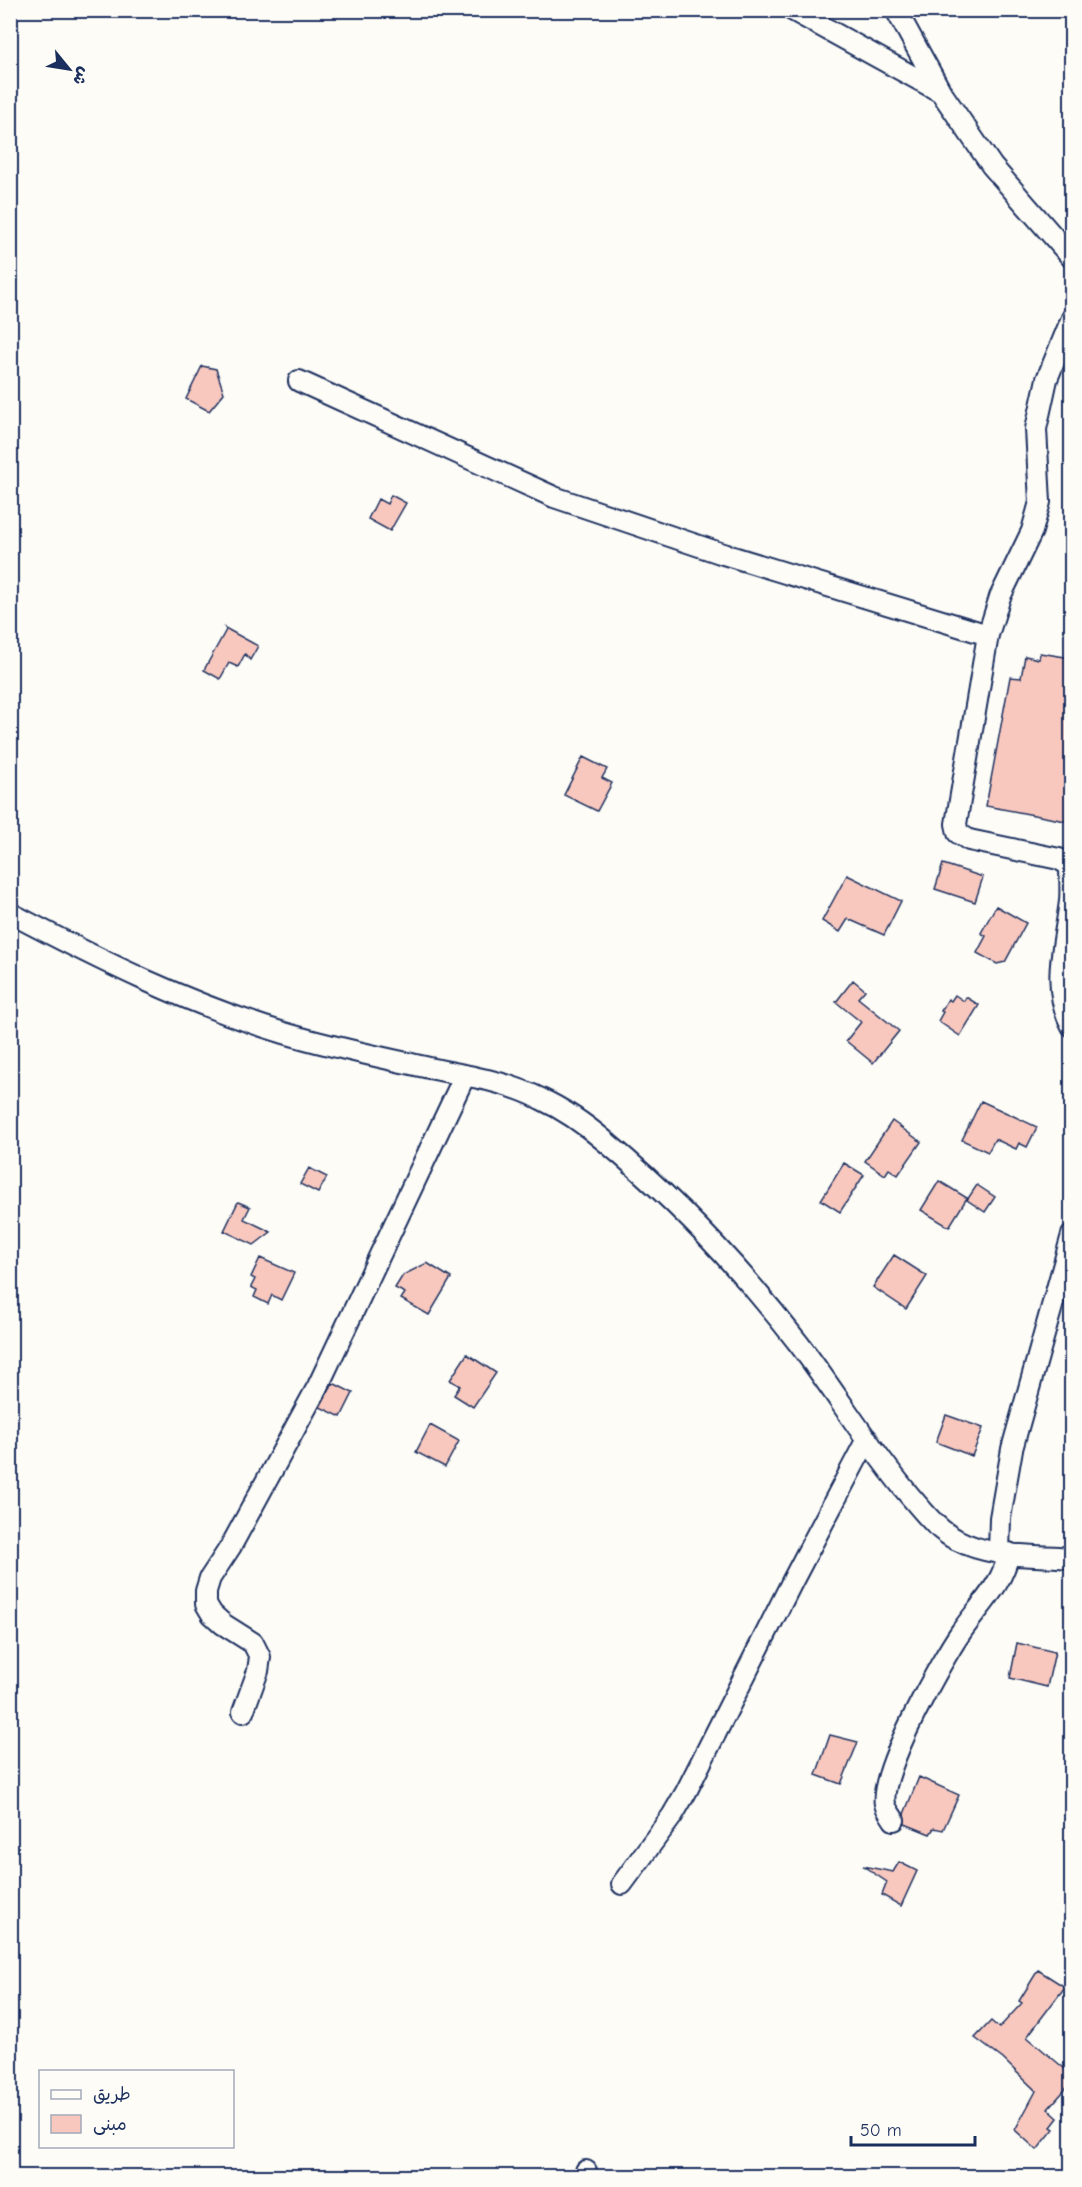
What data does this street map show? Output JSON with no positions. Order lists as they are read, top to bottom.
{
  "legend": ["طريق", "مبنى"],
  "scale_bar": "50 m",
  "north": "bottom right"
}
